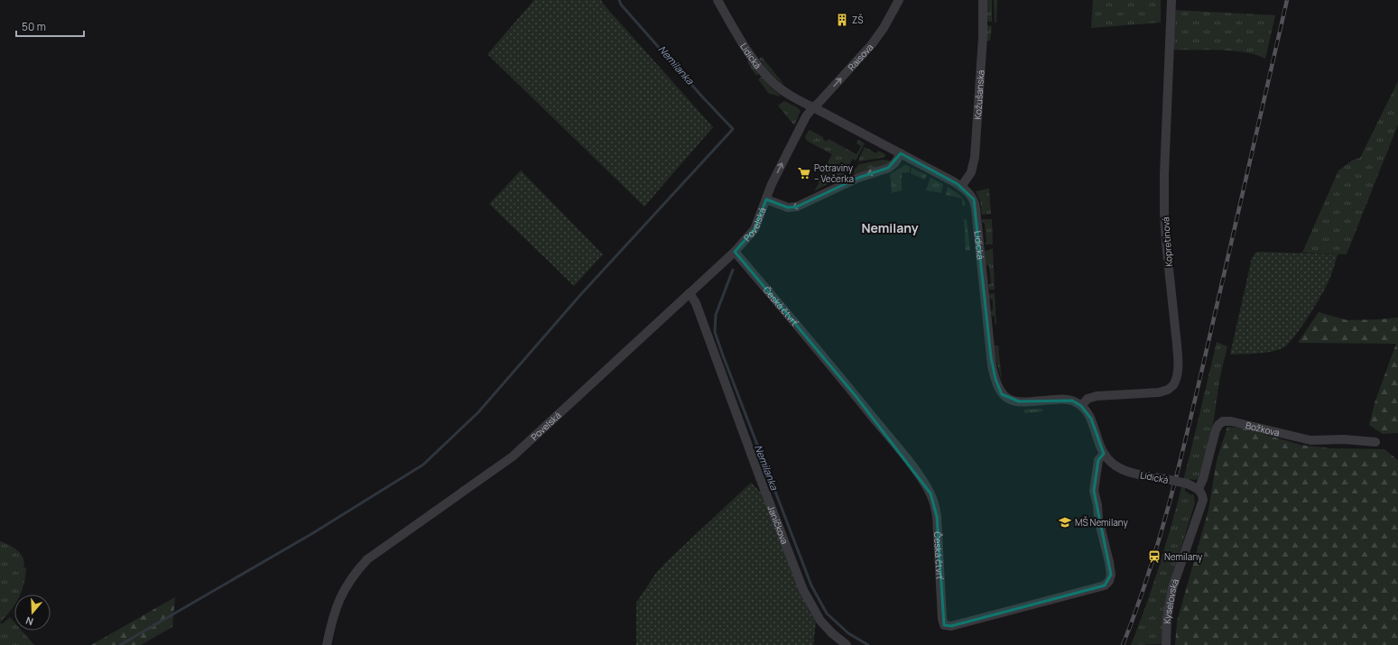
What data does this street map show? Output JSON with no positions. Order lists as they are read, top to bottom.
{
  "streets": {
    "street": [
      "Lidická",
      "Raisova",
      "Kožušanská",
      "Povelská",
      "Kopretinová",
      "Česká čtvrť",
      "Božkova",
      "Janíčkova",
      "Kyselovská"
    ]
  },
  "crossings": [
    ["Lidická", "Raisova"],
    ["Lidická", "Kožušanská"],
    ["Lidická", "Povelská"],
    ["Lidická", "Kopretinová"],
    ["Lidická", "Česká čtvrť"],
    ["Lidická", "Božkova"],
    ["Lidická", "Kyselovská"],
    ["Raisova", "Povelská"],
    ["Povelská", "Česká čtvrť"],
    ["Povelská", "Janíčkova"],
    ["Božkova", "Kyselovská"]
  ],
  "one_way": ["Raisova"],
  "districts": ["Nemilany"],
  "water": ["Nemilanka"],
  "places": {
    "building": ["ZŠ"],
    "supermarket": ["Potraviny – Večerka"],
    "school or university": ["MŠ Nemilany"],
    "station": ["Nemilany"]
  },
  "scale_bar": "50 m",
  "north": "bottom"
}
